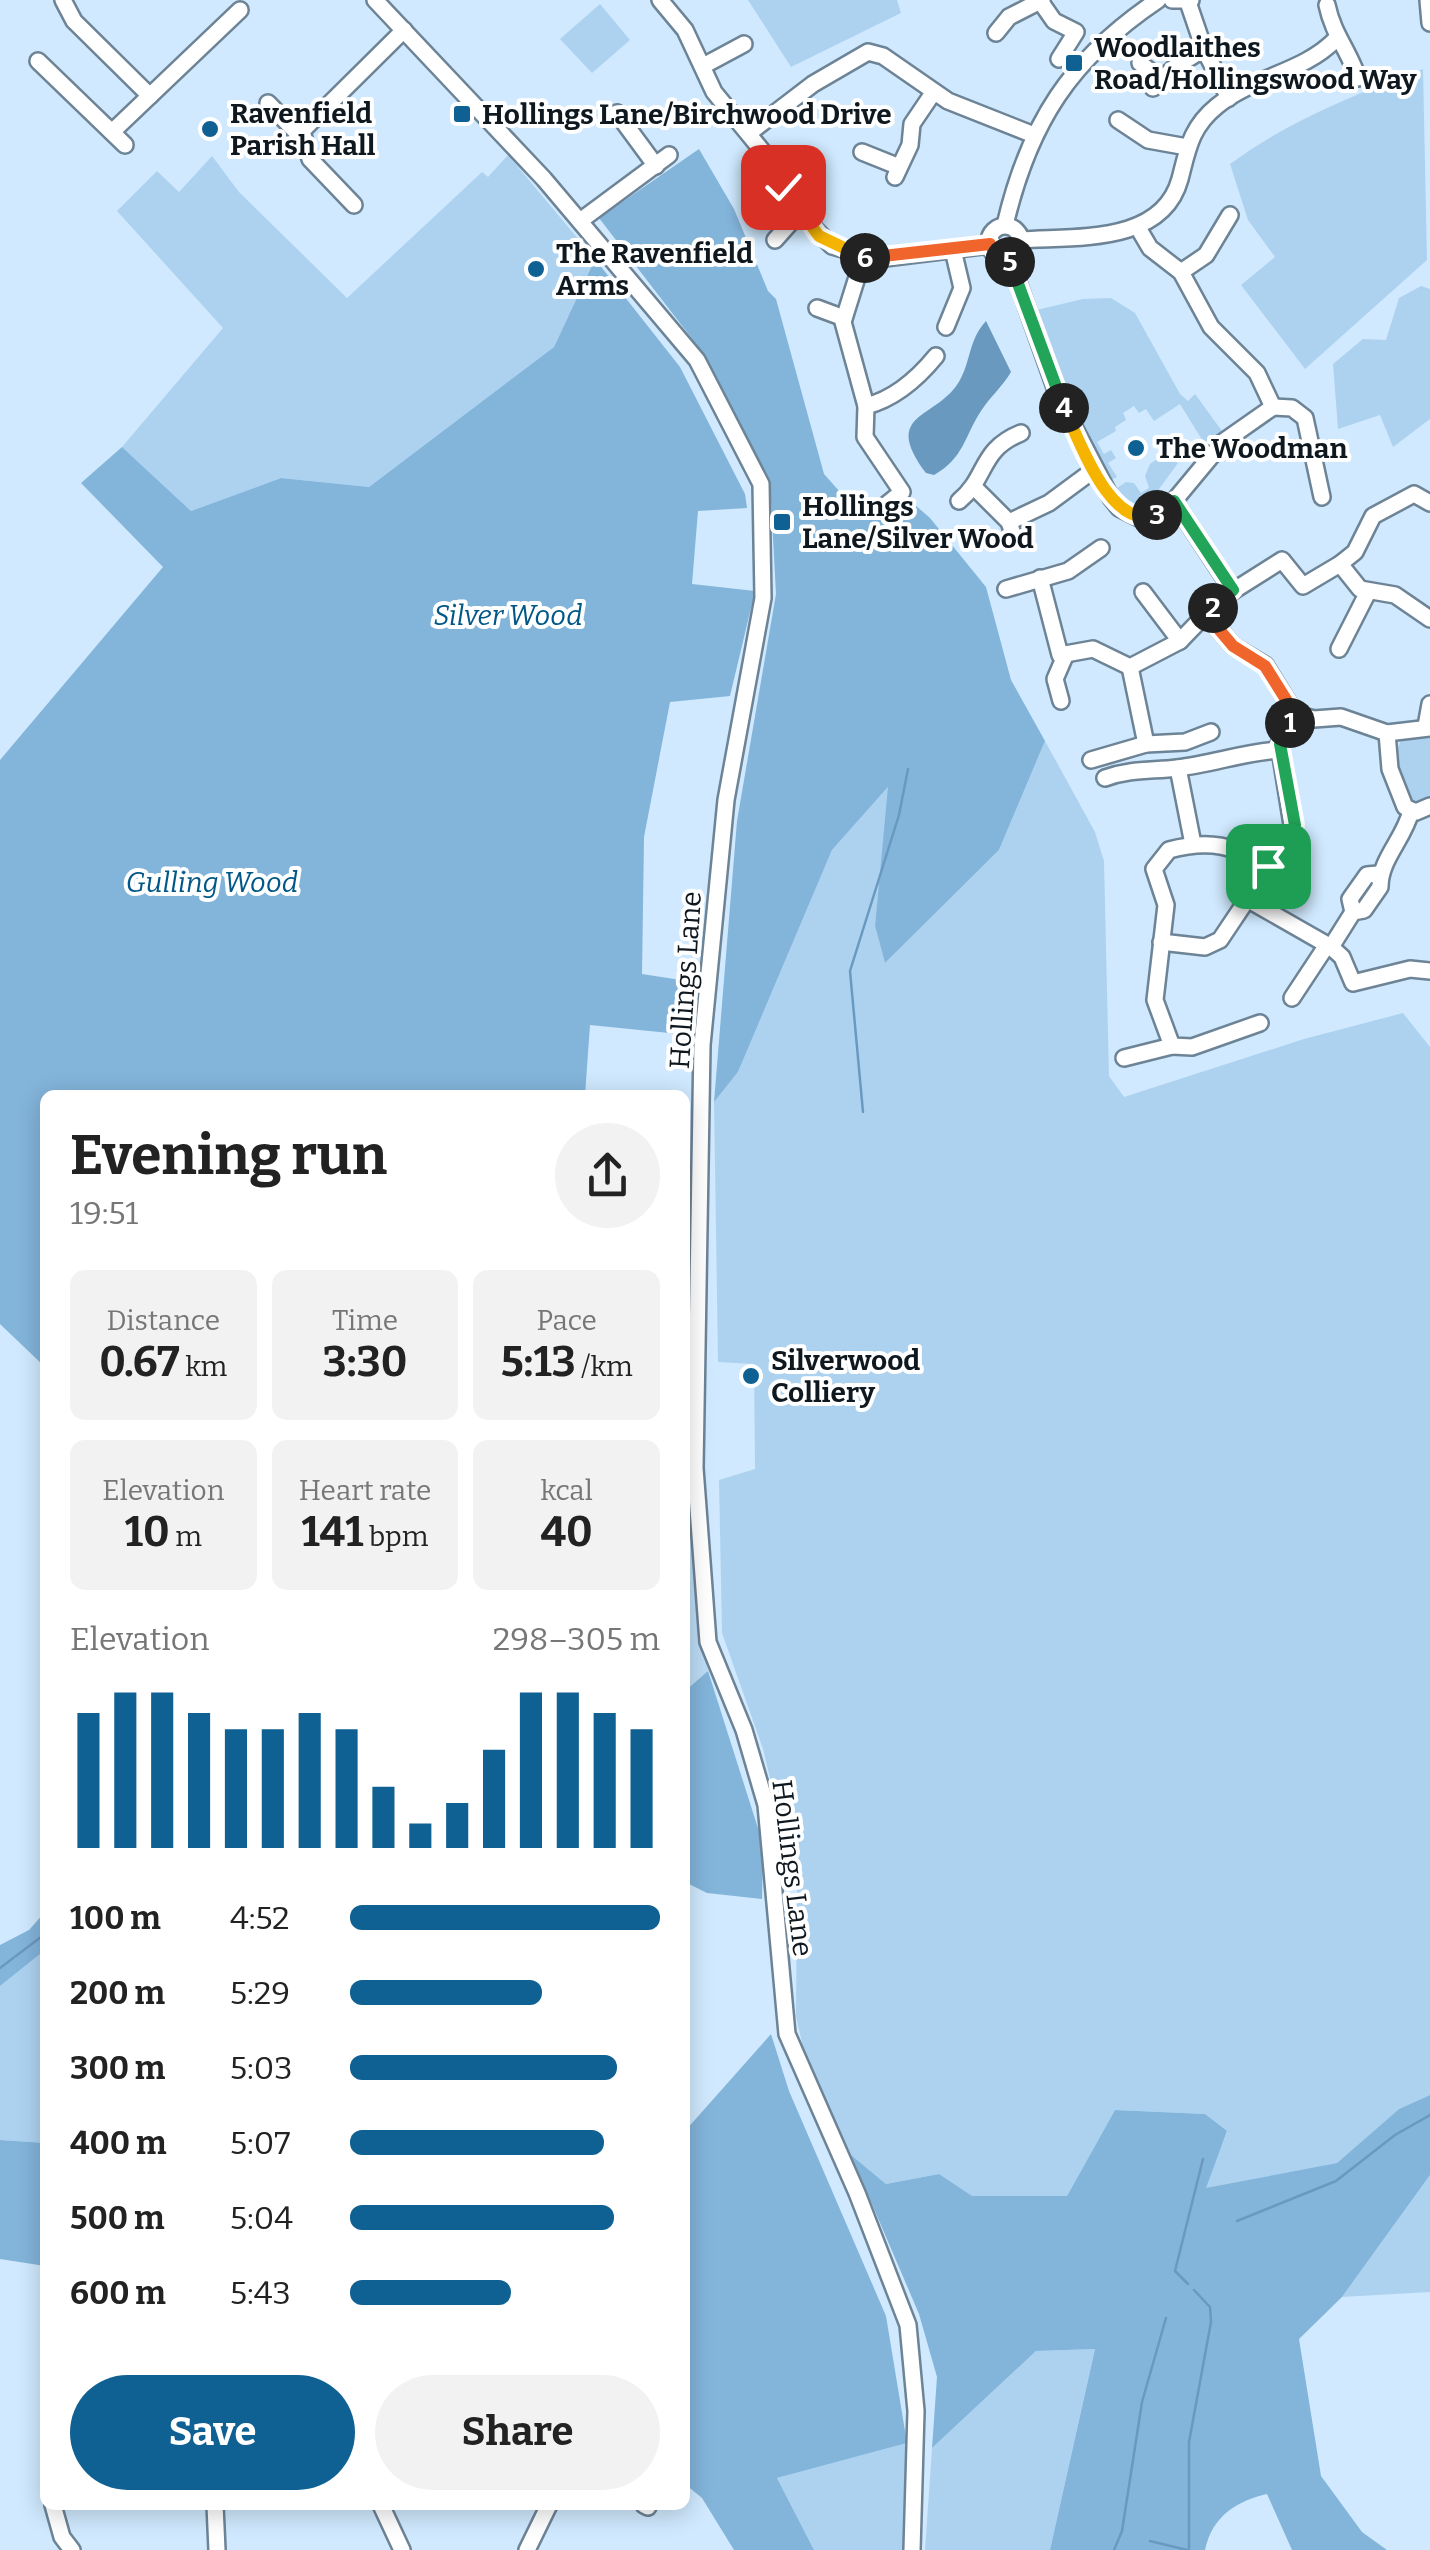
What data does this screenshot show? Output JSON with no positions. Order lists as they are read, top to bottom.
{
  "streets": {
    "street": ["Hollings Lane"]
  },
  "parks": ["Silver Wood", "Gulling Wood"],
  "places": {
    "transit": ["Woodlaithes Road/Hollingswood Way", "Hollings Lane/Birchwood Drive", "Hollings Lane/Silver Wood"],
    "other": [
      "Ravenfield Parish Hall",
      "The Ravenfield Arms",
      "The Woodman",
      "Silverwood Colliery"
    ]
  },
  "page": {
    "pins": [
      "6",
      "5",
      "4",
      "3",
      "2",
      "1"
    ],
    "heading": ["Evening run", "19:51"],
    "stats": [
      ["Distance", "0.67 km"],
      ["Time", "3:30"],
      ["Pace", "5:13 /km"],
      ["Elevation", "10 m"],
      ["Heart rate", "141 bpm"],
      ["kcal", "40"]
    ],
    "chart": ["Elevation", "298–305 m"],
    "list": [
      {
        "name": "100 m",
        "note": "4:52"
      },
      {
        "name": "200 m",
        "note": "5:29"
      },
      {
        "name": "300 m",
        "note": "5:03"
      },
      {
        "name": "400 m",
        "note": "5:07"
      },
      {
        "name": "500 m",
        "note": "5:04"
      },
      {
        "name": "600 m",
        "note": "5:43"
      }
    ],
    "buttons": ["Save", "Share"]
  }
}
